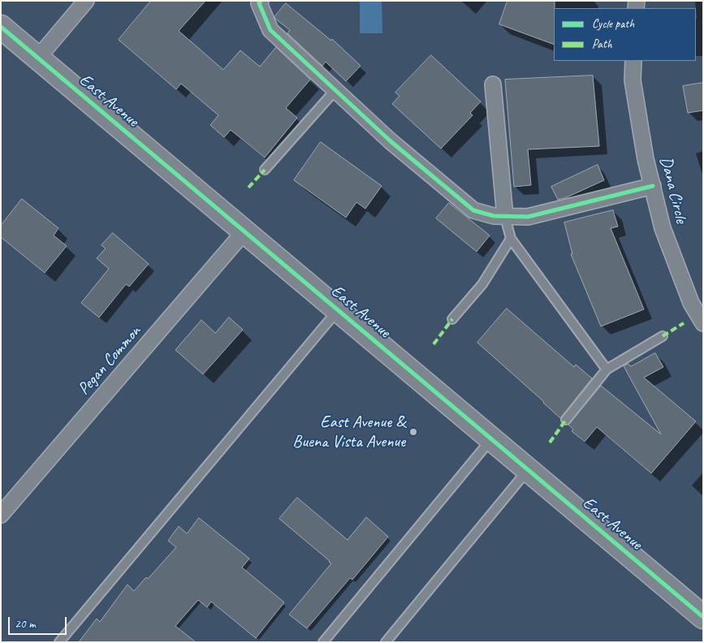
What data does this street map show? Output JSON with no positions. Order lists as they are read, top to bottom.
{
  "streets": {
    "main road": ["East Avenue"],
    "street": ["Dana Circle", "Pegan Common"]
  },
  "crossings": [
    ["East Avenue", "Pegan Common"]
  ],
  "places": ["East Avenue & Buena Vista Avenue"],
  "legend": ["Cycle path", "Path"],
  "scale_bar": "20 m"
}
